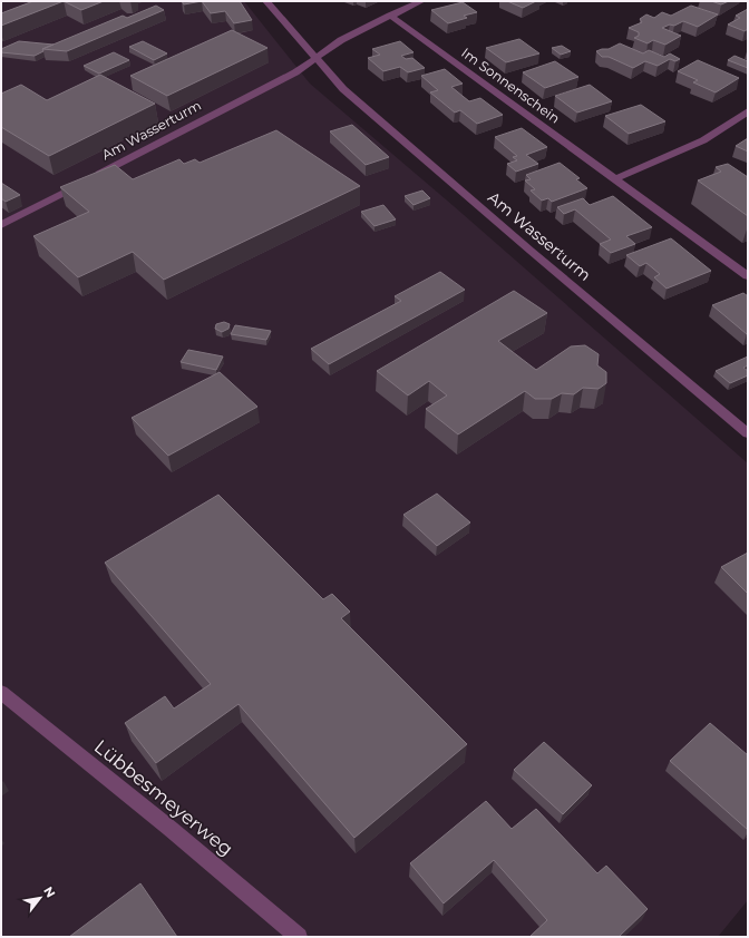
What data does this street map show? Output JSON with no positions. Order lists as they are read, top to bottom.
{
  "streets": {
    "street": ["Im Sonnenschein", "Am Wasserturm", "Lübbesmeyerweg"]
  },
  "north": "top right"
}
